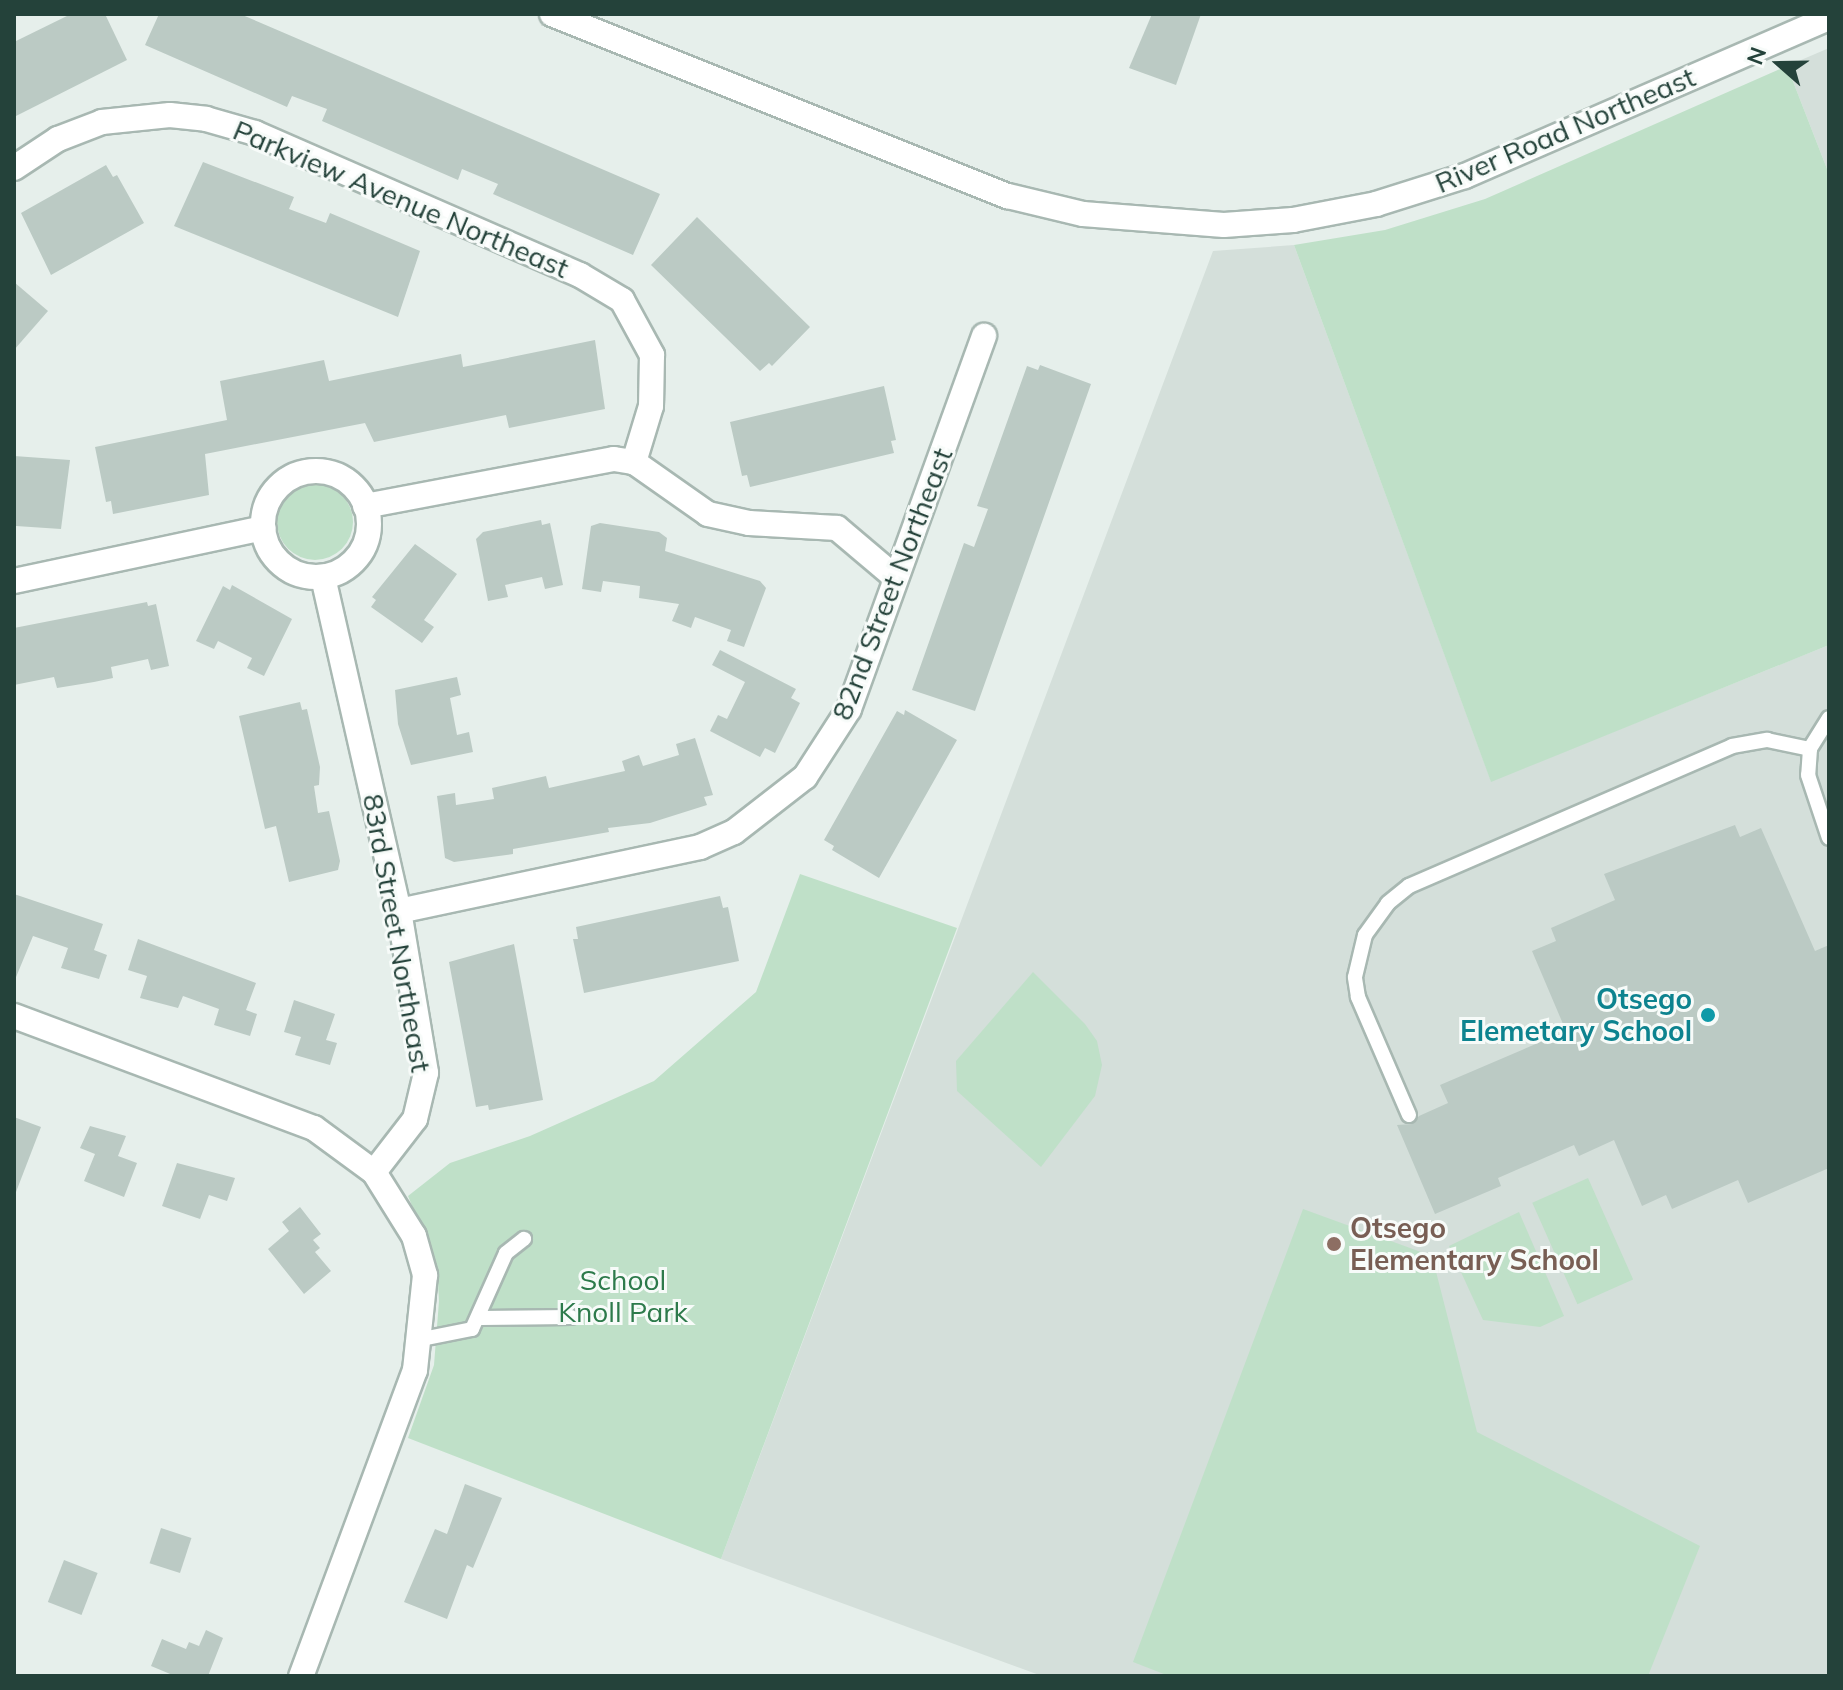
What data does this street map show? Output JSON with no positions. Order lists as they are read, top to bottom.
{
  "streets": {
    "street": [
      "River Road Northeast",
      "Parkview Avenue Northeast",
      "82nd Street Northeast",
      "83rd Street Northeast"
    ]
  },
  "crossings": [
    ["82nd Street Northeast", "83rd Street Northeast"]
  ],
  "parks": ["School Knoll Park"],
  "places": ["Otsego Elemetary School", "Otsego Elementary School"],
  "north": "left"
}
